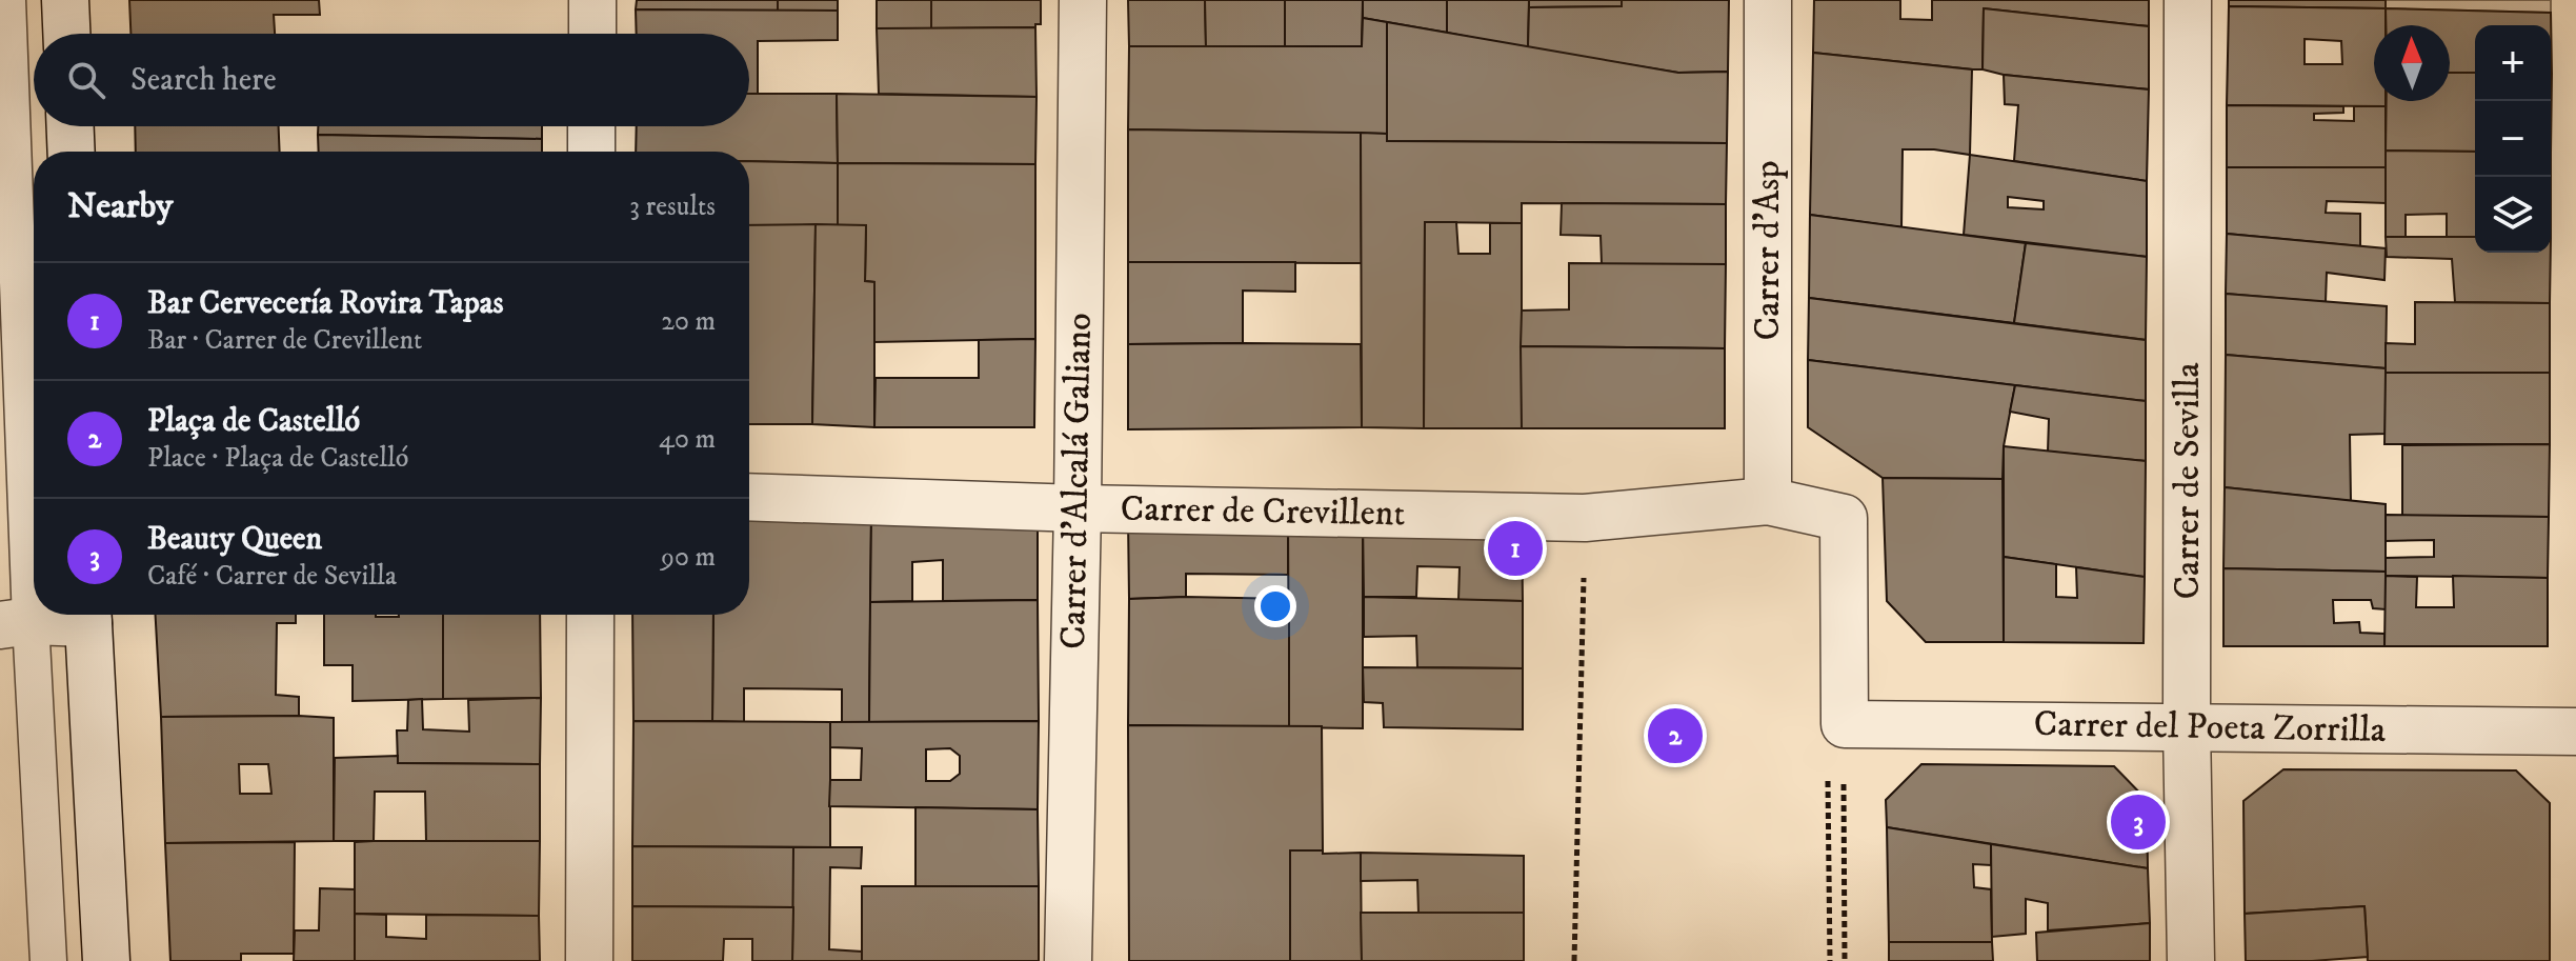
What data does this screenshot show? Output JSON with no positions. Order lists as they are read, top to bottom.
{
  "streets": {
    "street": [
      "Carrer d'Asp",
      "Carrer d'Alcalá Galiano",
      "Carrer de Sevilla",
      "Carrer de Crevillent",
      "Carrer del Poeta Zorrilla"
    ]
  },
  "crossings": [
    ["Carrer d'Asp", "Carrer de Crevillent"],
    ["Carrer d'Alcalá Galiano", "Carrer de Crevillent"],
    ["Carrer de Sevilla", "Carrer del Poeta Zorrilla"],
    ["Carrer de Crevillent", "Carrer del Poeta Zorrilla"]
  ],
  "north": "top",
  "page": {
    "map_buttons": ["+", "−"],
    "search": "Search here",
    "heading": ["Nearby", "3 results"],
    "list": [
      {
        "mark": "1",
        "name": "Bar Cervecería Rovira Tapas",
        "note": "Bar · Carrer de Crevillent",
        "value": "20 m"
      },
      {
        "mark": "2",
        "name": "Plaça de Castelló",
        "note": "Place · Plaça de Castelló",
        "value": "40 m"
      },
      {
        "mark": "3",
        "name": "Beauty Queen",
        "note": "Café · Carrer de Sevilla",
        "value": "90 m"
      }
    ],
    "pins": ["1", "2", "3"]
  }
}
